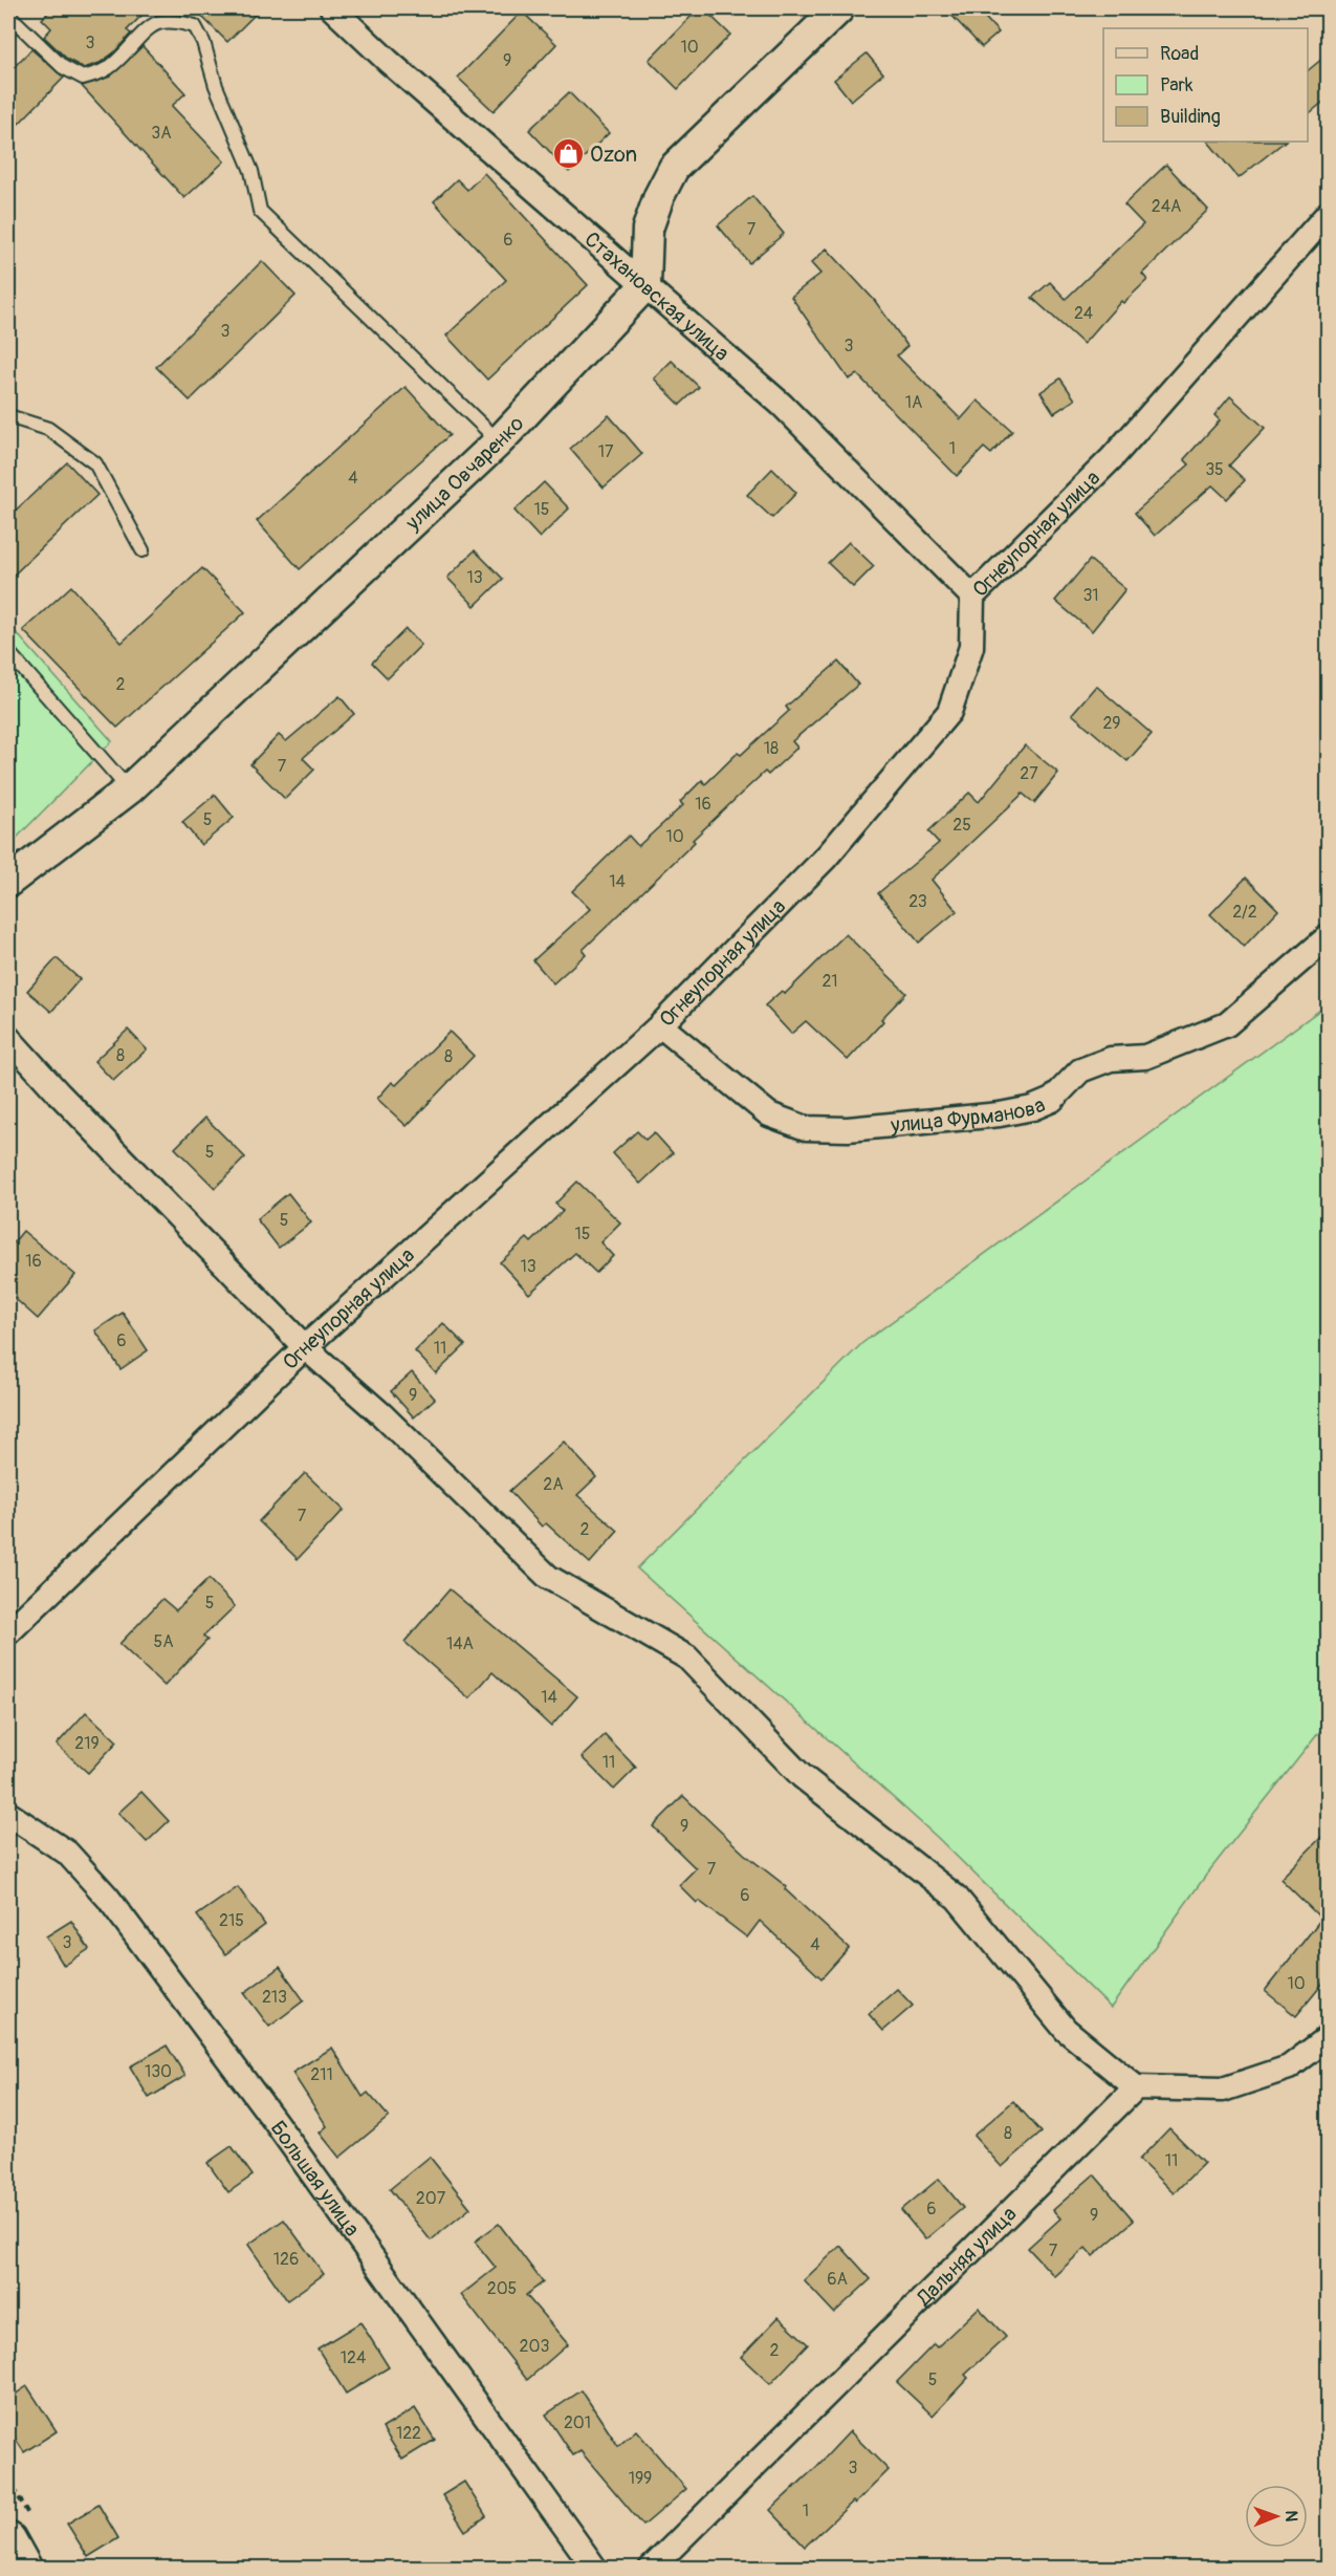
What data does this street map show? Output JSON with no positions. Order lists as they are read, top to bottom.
{
  "streets": {
    "street": [
      "Стахановская улица",
      "улица Овчаренко",
      "Огнеупорная улица",
      "улица Фурманова",
      "Большая улица",
      "Дальняя улица"
    ]
  },
  "crossings": [
    ["Стахановская улица", "улица Овчаренко"],
    ["Стахановская улица", "Огнеупорная улица"],
    ["Огнеупорная улица", "улица Фурманова"]
  ],
  "places": {
    "shop": ["Ozon"]
  },
  "house_numbers": [
    "3",
    "10",
    "9",
    "3А",
    "24А",
    "7",
    "6",
    "24",
    "3",
    "3",
    "1А",
    "1",
    "17",
    "35",
    "4",
    "15",
    "13",
    "31",
    "2",
    "29",
    "18",
    "7",
    "27",
    "16",
    "5",
    "25",
    "10",
    "14",
    "23",
    "2/2",
    "21",
    "8",
    "8",
    "5",
    "5",
    "15",
    "16",
    "13",
    "6",
    "11",
    "9",
    "2А",
    "7",
    "2",
    "5",
    "5А",
    "14А",
    "14",
    "219",
    "11",
    "9",
    "7",
    "6",
    "215",
    "3",
    "4",
    "10",
    "213",
    "130",
    "211",
    "8",
    "11",
    "207",
    "6",
    "9",
    "7",
    "126",
    "6А",
    "205",
    "203",
    "2",
    "124",
    "5",
    "201",
    "122",
    "3",
    "199",
    "1"
  ],
  "legend": ["Road", "Park", "Building"],
  "north": "right"
}
